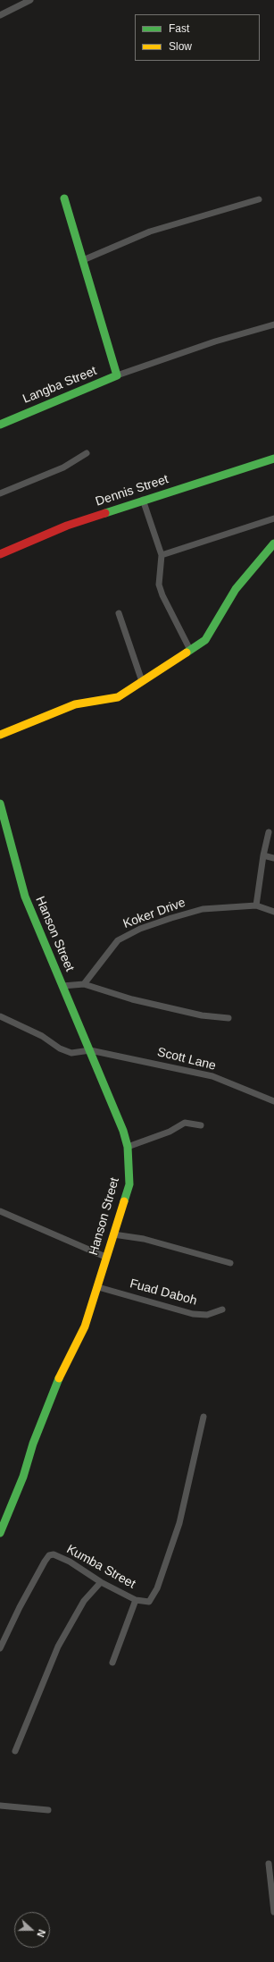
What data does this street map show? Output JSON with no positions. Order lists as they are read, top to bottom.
{
  "streets": {
    "street": [
      "Langba Street",
      "Dennis Street",
      "Koker Drive",
      "Hanson Street",
      "Scott Lane",
      "Fuad Daboh",
      "Kumba Street"
    ]
  },
  "crossings": [
    ["Hanson Street", "Scott Lane"],
    ["Hanson Street", "Fuad Daboh"]
  ],
  "legend": ["Fast", "Slow"],
  "north": "right"
}
